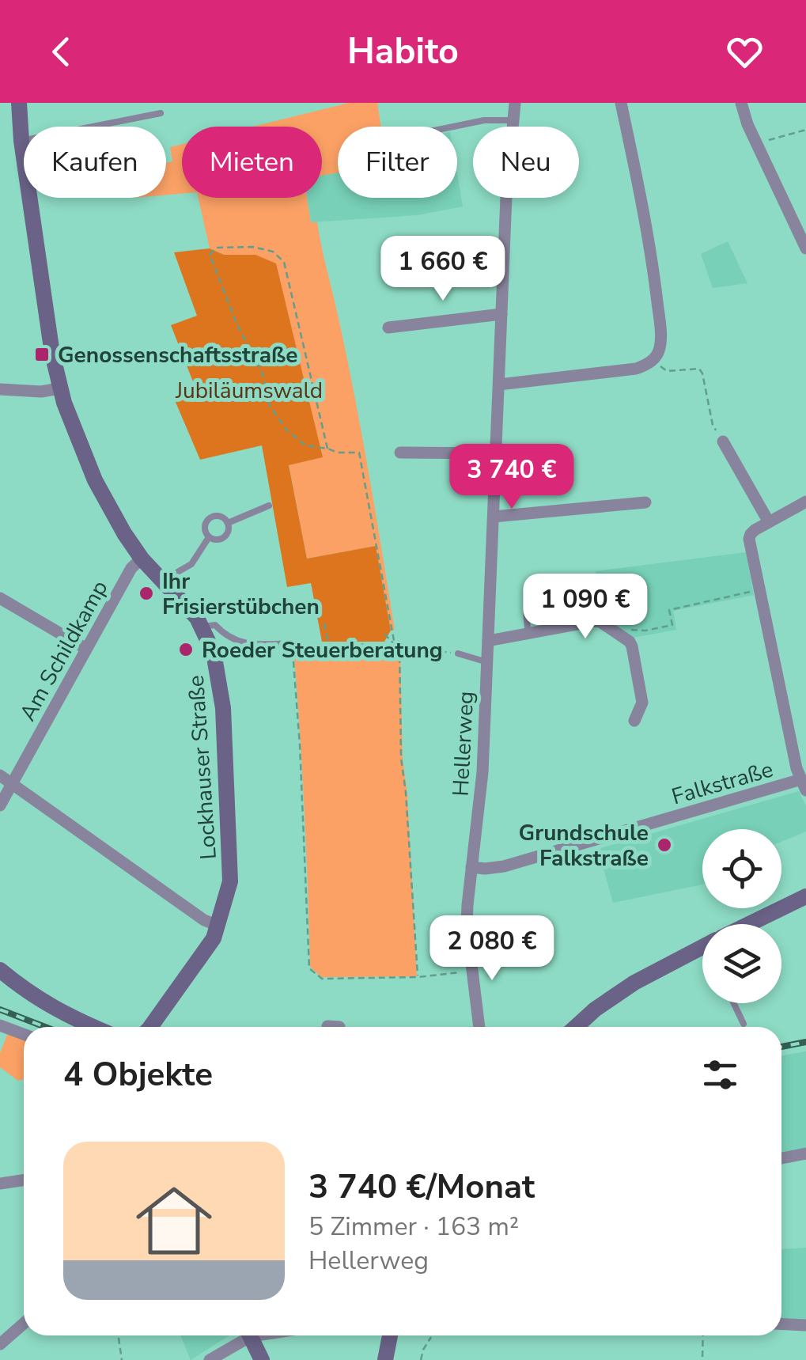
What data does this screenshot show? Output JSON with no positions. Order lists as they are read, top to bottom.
{
  "streets": {
    "street": [
      "Am Schildkamp",
      "Hellerweg",
      "Lockhauser Straße",
      "Falkstraße"
    ]
  },
  "crossings": [
    ["Am Schildkamp", "Lockhauser Straße"],
    ["Hellerweg", "Falkstraße"]
  ],
  "parks": ["Jubiläumswald"],
  "places": {
    "transit": ["Genossenschaftsstraße"],
    "other": ["Ihr Frisierstübchen", "Roeder Steuerberatung", "Grundschule Falkstraße"]
  },
  "page": {
    "header": "Habito",
    "chip": [
      "Kaufen",
      "Mieten",
      "Filter",
      "Neu"
    ],
    "price": [
      "1 660 €",
      "3 740 €",
      "1 090 €",
      "2 080 €"
    ],
    "heading": "4 Objekte",
    "list": [
      {
        "name": "3 740 €/Monat",
        "note": "5 Zimmer · 163 m² · Hellerweg"
      }
    ]
  }
}
